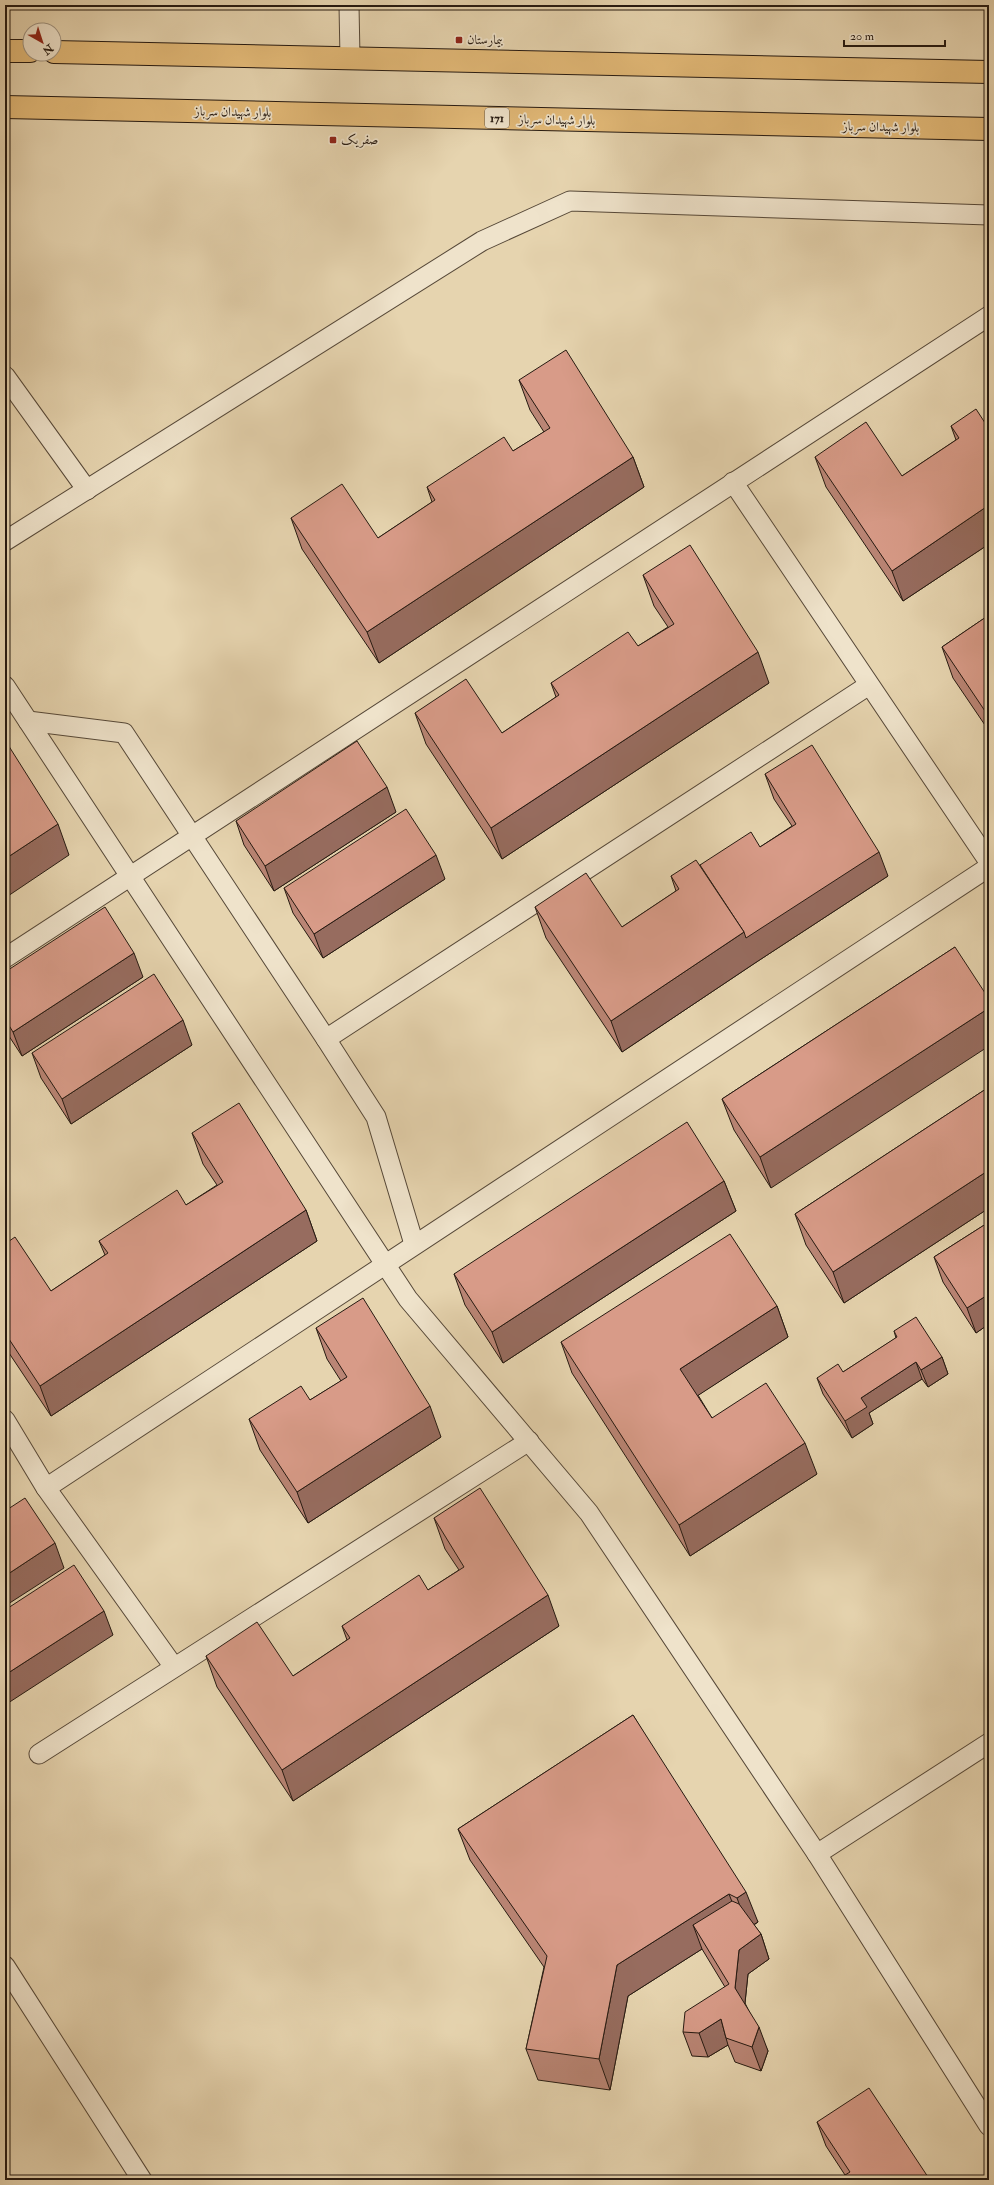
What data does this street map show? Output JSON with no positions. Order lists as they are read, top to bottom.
{
  "streets": {
    "main road": ["بلوار شهیدان سرباز", "171"]
  },
  "places": {
    "transit": ["بیمارستان", "صفریک"]
  },
  "scale_bar": "20 m",
  "north": "bottom right"
}
